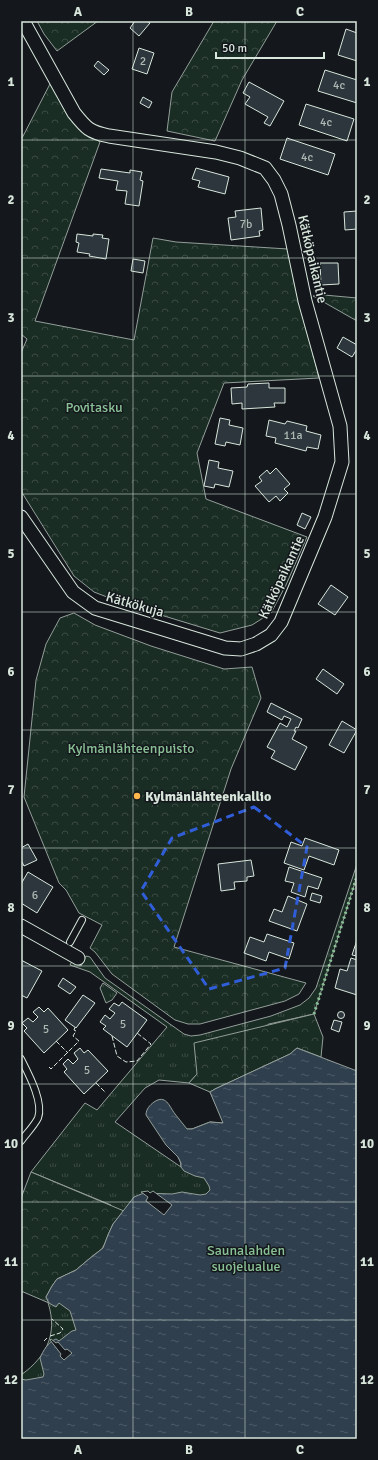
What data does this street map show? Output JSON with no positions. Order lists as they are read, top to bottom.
{
  "streets": {
    "street": ["Kätköpaikantie", "Kätkökuja"]
  },
  "crossings": [
    ["Kätköpaikantie", "Kätkökuja"]
  ],
  "parks": ["Povitasku", "Kylmänlähteenpuisto", "Saunalahden suojelualue"],
  "places": ["Kylmänlähteenkallio"],
  "house_numbers": [
    "2",
    "4c",
    "4c",
    "4c",
    "7b",
    "11a",
    "6",
    "5",
    "5",
    "5"
  ],
  "scale_bar": "50 m",
  "grid": {
    "columns": ["A", "B", "C"],
    "rows": [
      "1",
      "2",
      "3",
      "4",
      "5",
      "6",
      "7",
      "8",
      "9",
      "10",
      "11",
      "12"
    ]
  }
}
